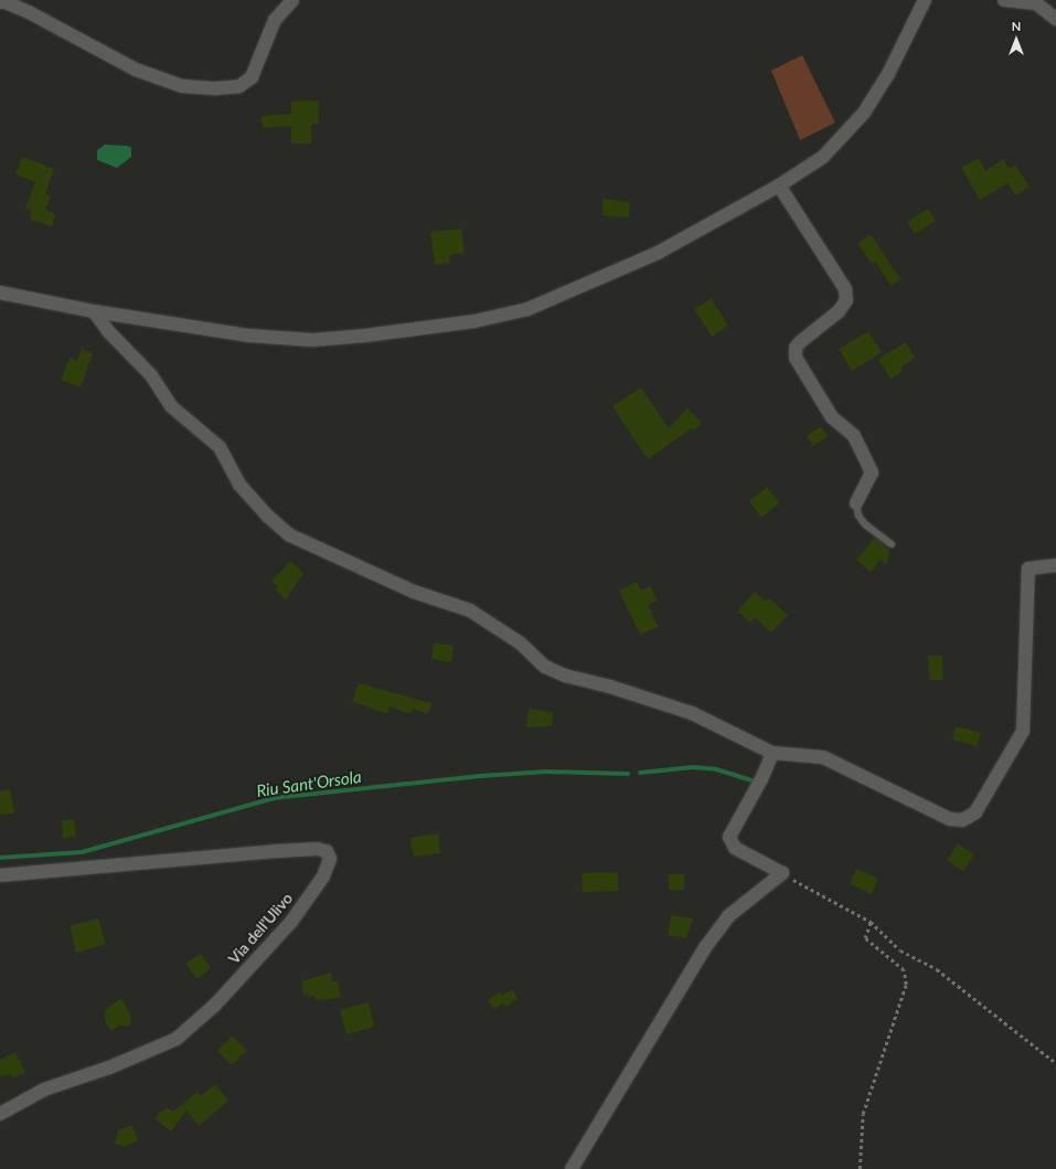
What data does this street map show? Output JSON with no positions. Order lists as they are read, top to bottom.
{
  "streets": {
    "street": ["Via dell'Ulivo"]
  },
  "water": ["Riu Sant'Orsola"],
  "north": "top"
}
